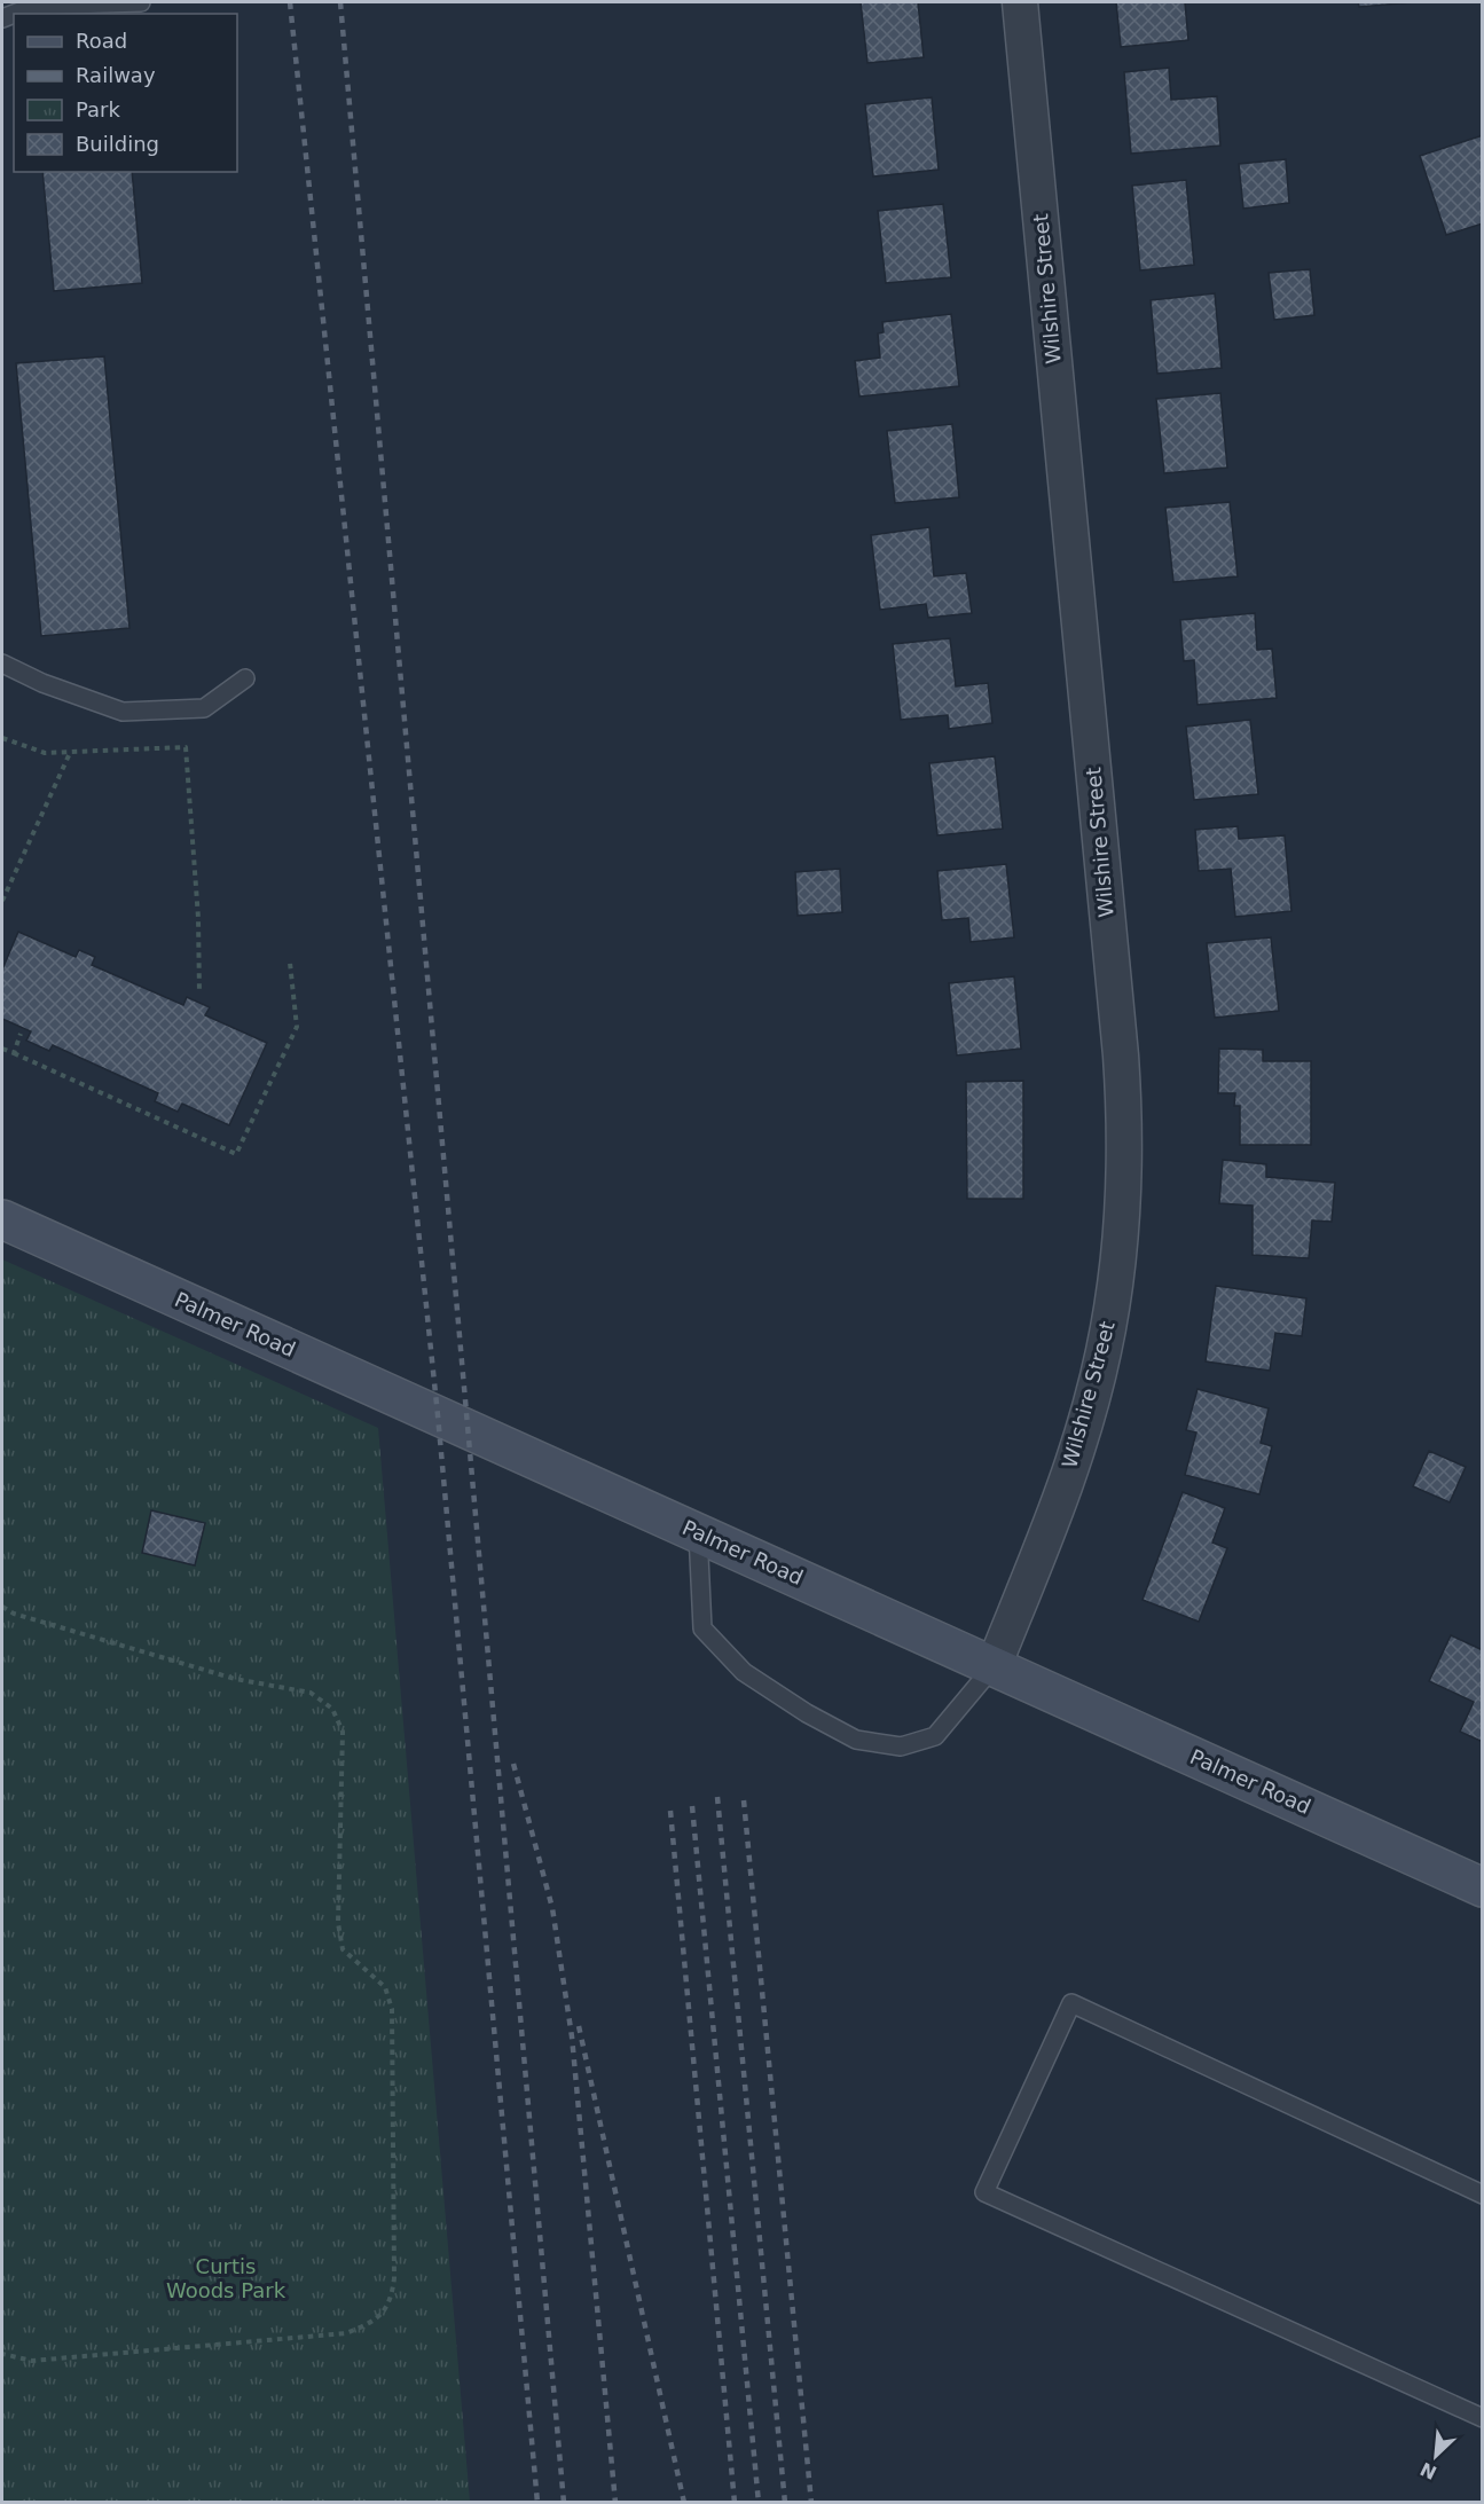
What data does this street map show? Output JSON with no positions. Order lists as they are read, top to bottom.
{
  "streets": {
    "street": ["Wilshire Street", "Palmer Road"]
  },
  "crossings": [
    ["Wilshire Street", "Palmer Road"]
  ],
  "parks": ["Curtis Woods Park"],
  "legend": [
    "Road",
    "Railway",
    "Park",
    "Building"
  ],
  "north": "bottom left"
}
